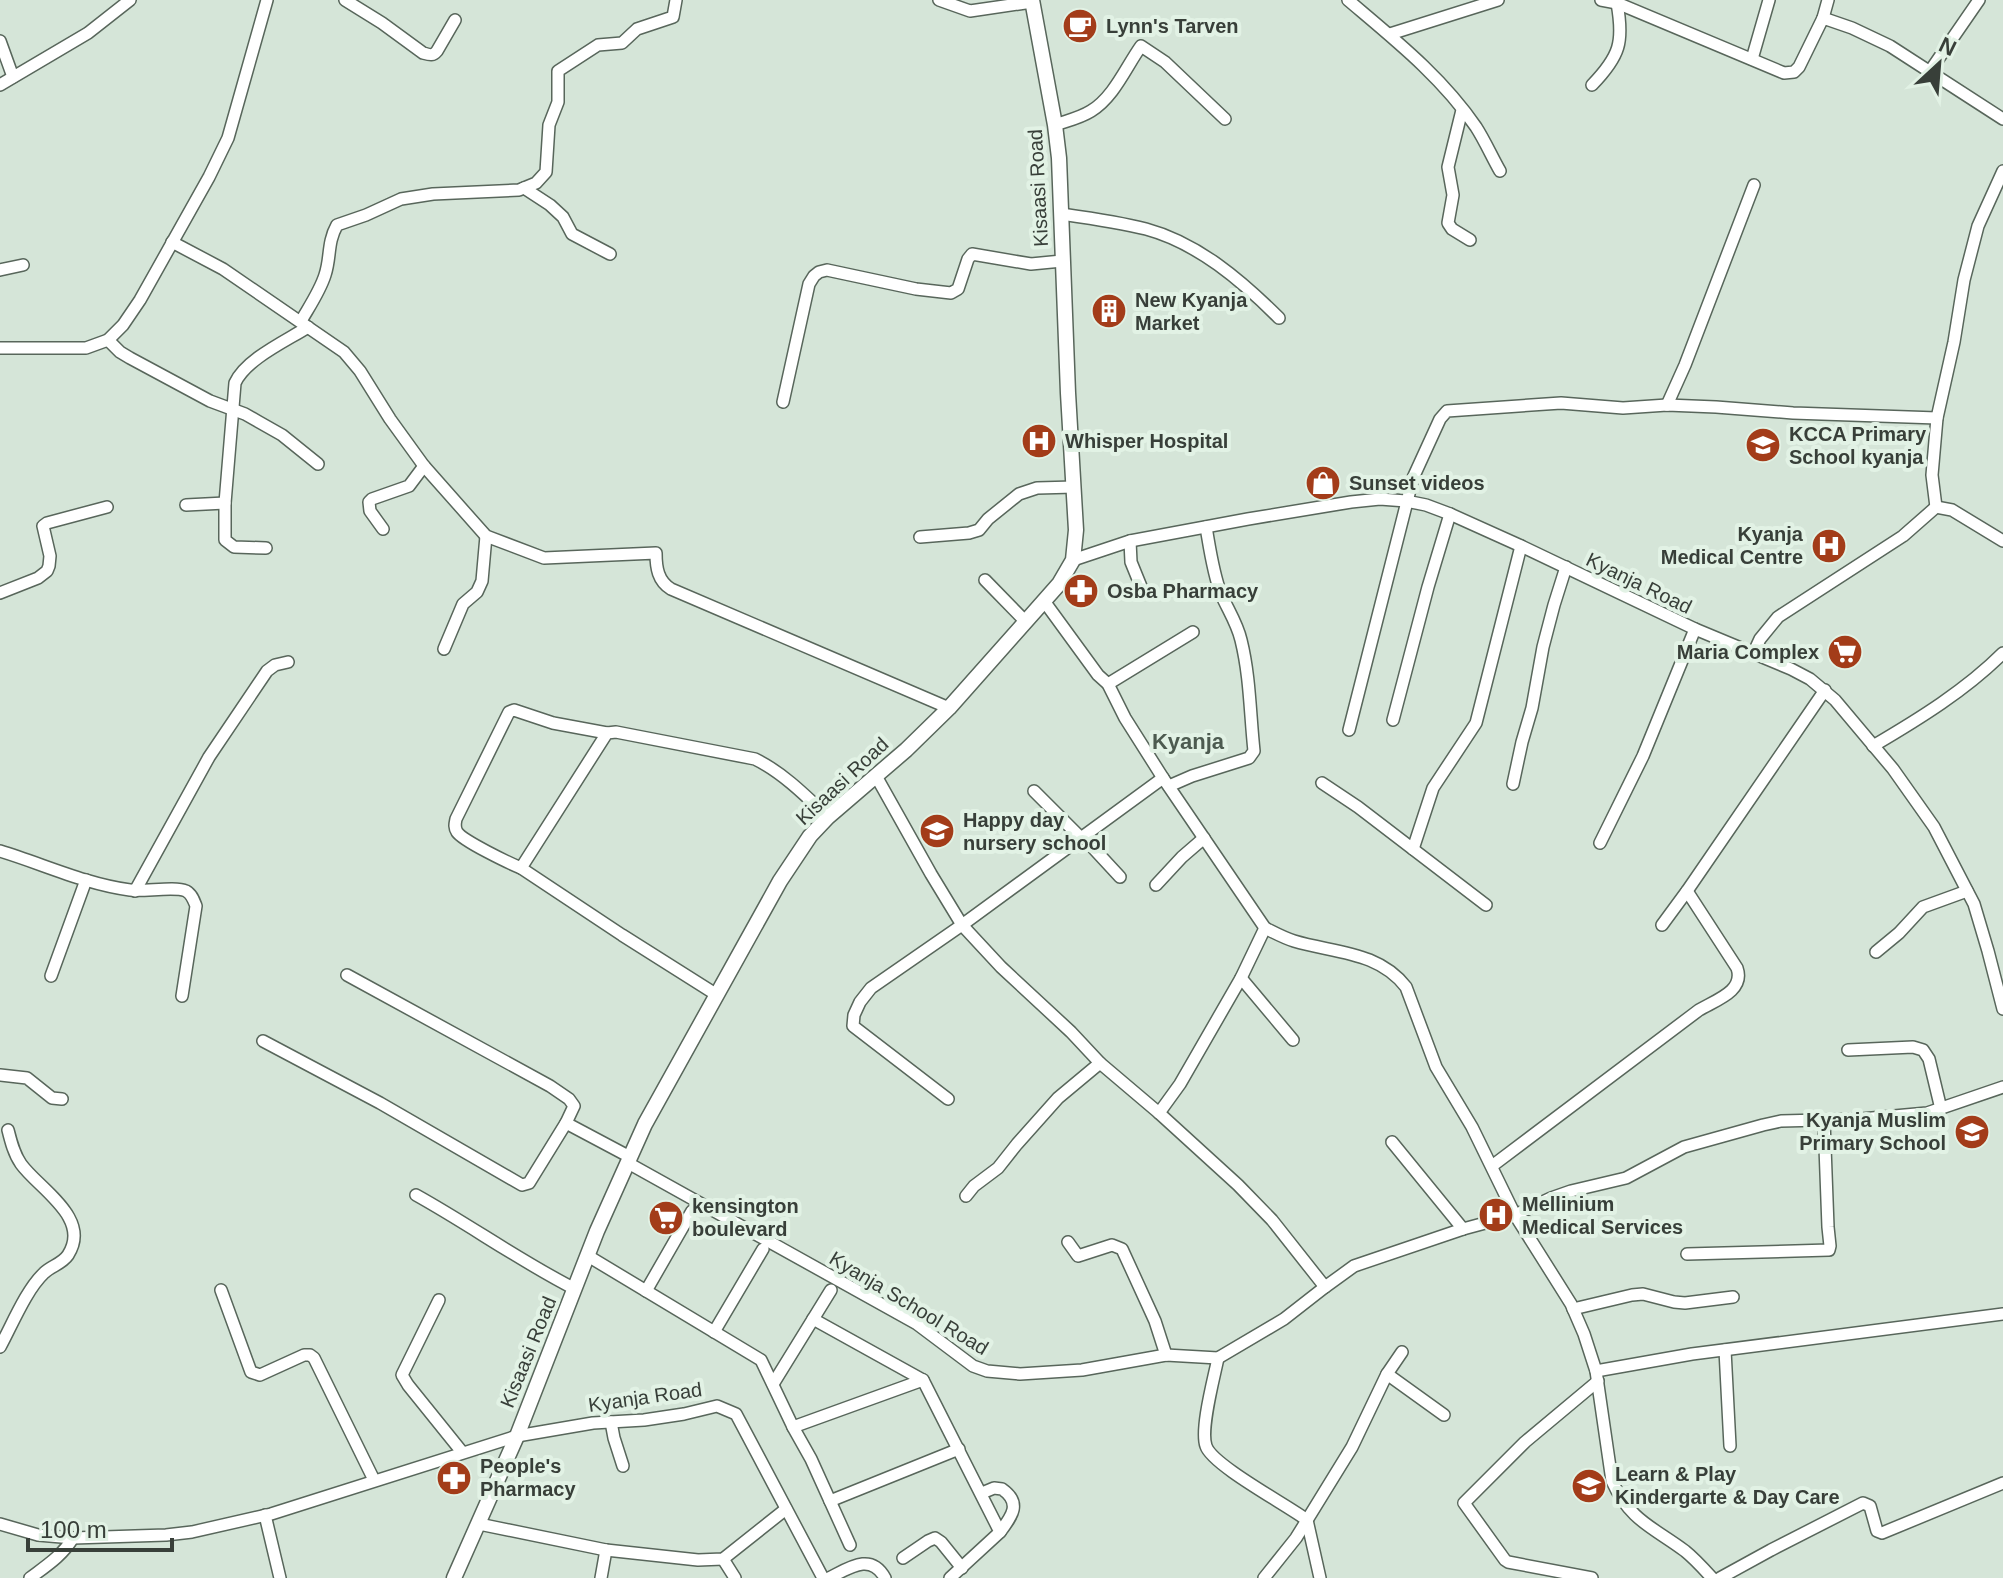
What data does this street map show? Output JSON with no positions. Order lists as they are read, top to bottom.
{
  "streets": {
    "main road": ["Kisaasi Road"],
    "street": ["Kyanja Road", "Kyanja School Road"]
  },
  "crossings": [
    ["Kisaasi Road", "Kyanja Road"],
    ["Kisaasi Road", "Kyanja School Road"]
  ],
  "districts": ["Kyanja"],
  "places": {
    "cafe": ["Lynn's Tarven"],
    "building": ["New Kyanja Market"],
    "hospital": ["Whisper Hospital", "Kyanja Medical Centre", "Mellinium Medical Services"],
    "school or university": [
      "KCCA Primary School kyanja",
      "Happy day nursery school",
      "Kyanja Muslim Primary School",
      "Learn & Play Kindergarte & Day Care"
    ],
    "shop": ["Sunset videos"],
    "pharmacy": ["Osba Pharmacy", "People's Pharmacy"],
    "supermarket": ["Maria Complex", "kensington boulevard"]
  },
  "scale_bar": "100 m",
  "north": "top right"
}
